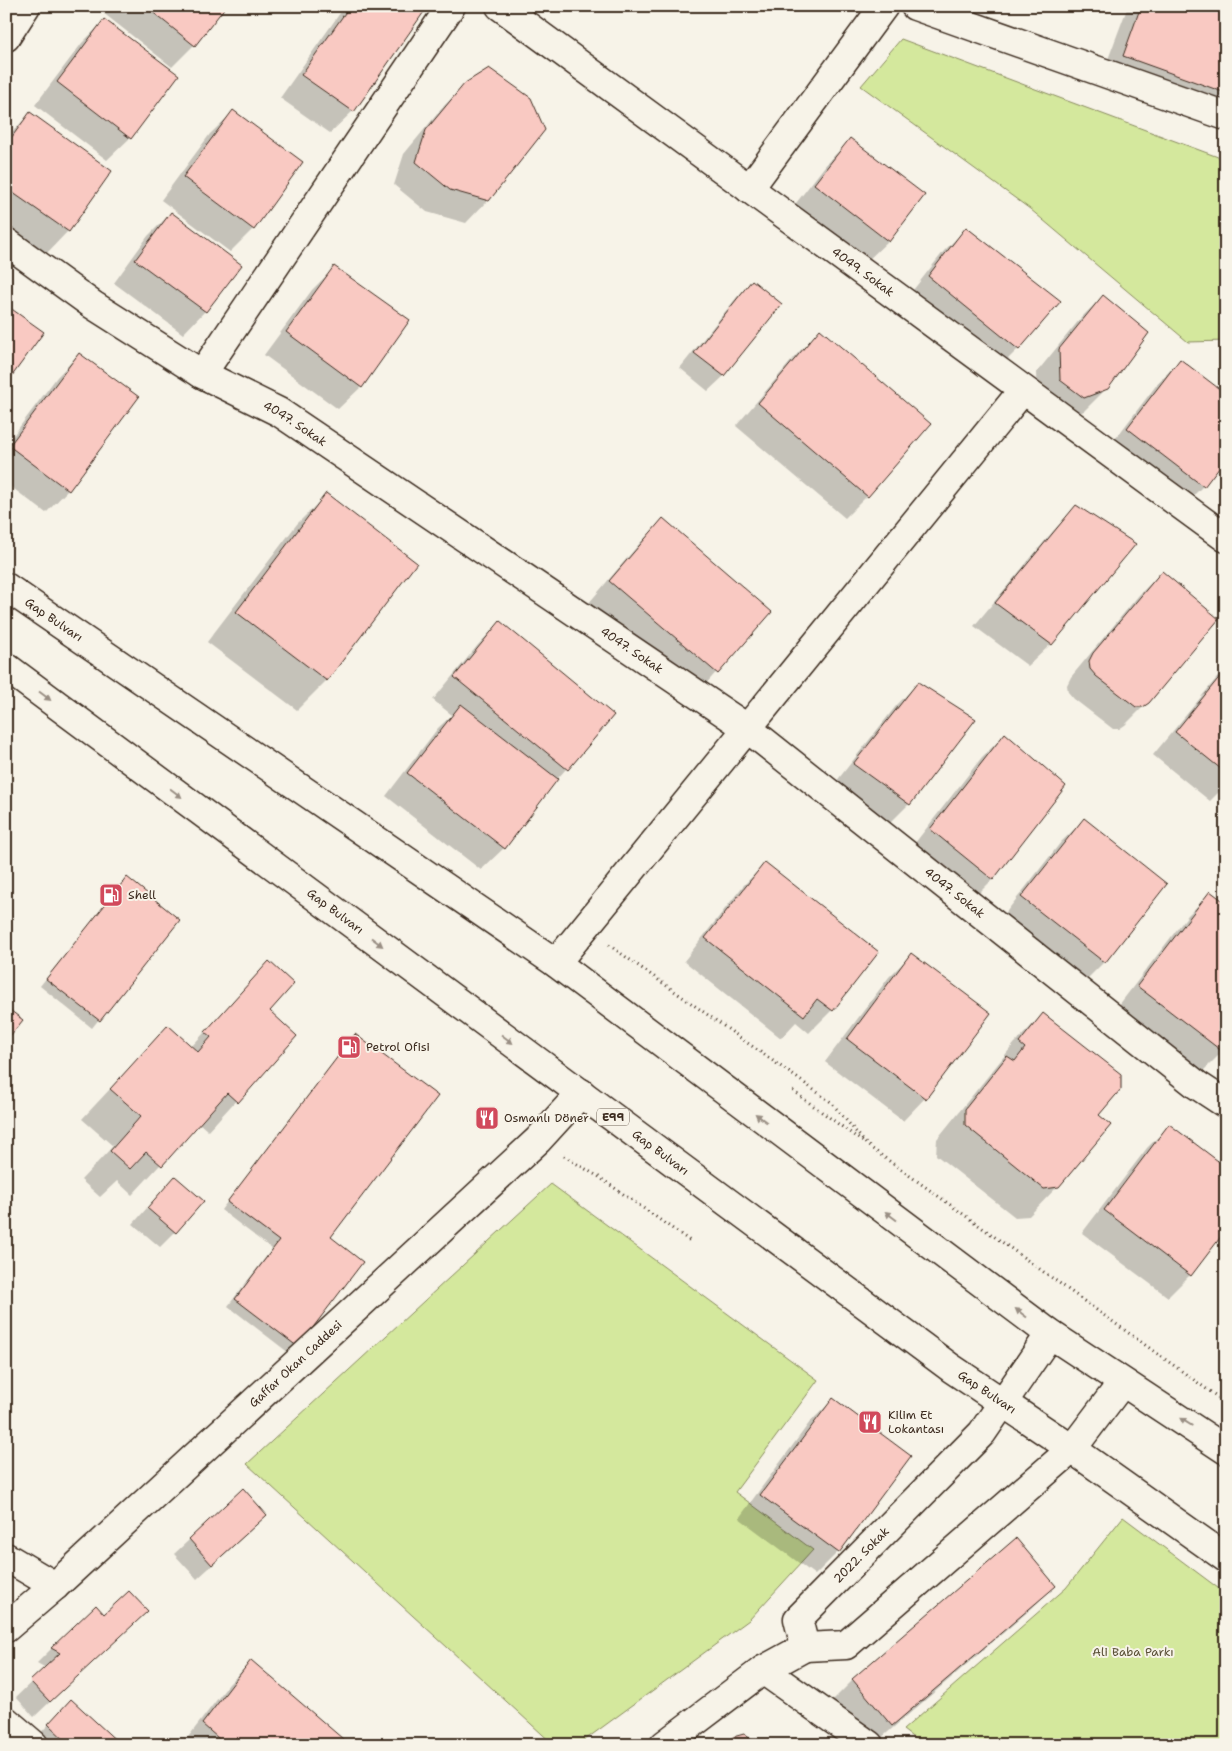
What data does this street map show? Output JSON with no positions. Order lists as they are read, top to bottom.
{
  "streets": {
    "main road": [
      "4049. Sokak",
      "4047. Sokak",
      "Gap Bulvarı",
      "E99",
      "Gaffar Okan Caddesi",
      "2022. Sokak"
    ]
  },
  "crossings": [
    ["Gap Bulvarı", "Gaffar Okan Caddesi"],
    ["Gap Bulvarı", "2022. Sokak"]
  ],
  "parks": ["Ali Baba Parkı"],
  "places": {
    "fuel station": ["Shell", "Petrol Ofisi"],
    "restaurant": ["Osmanlı Döner", "Kilim Et Lokantası"]
  }
}
